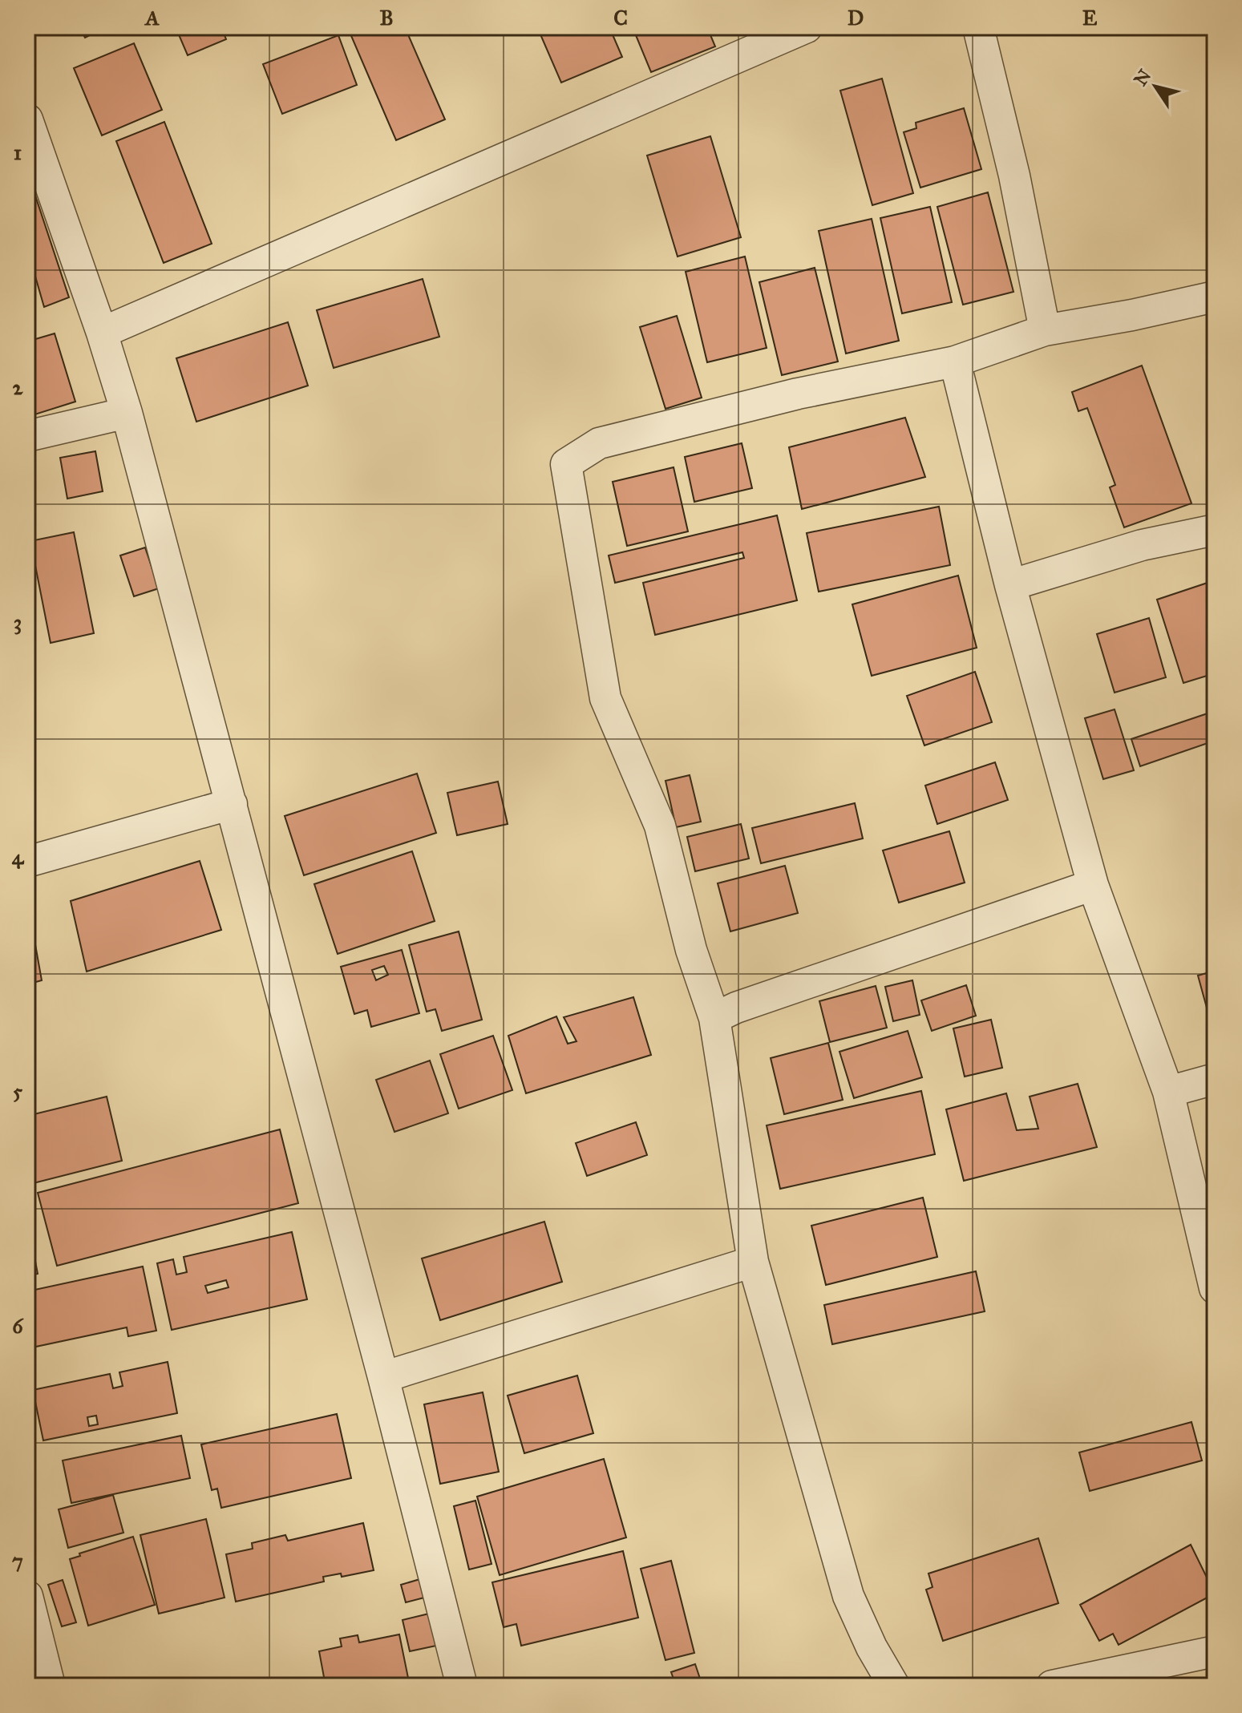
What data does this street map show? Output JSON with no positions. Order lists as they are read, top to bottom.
{
  "north": "top left",
  "grid": {
    "columns": [
      "A",
      "B",
      "C",
      "D",
      "E"
    ],
    "rows": [
      "1",
      "2",
      "3",
      "4",
      "5",
      "6",
      "7"
    ]
  }
}
